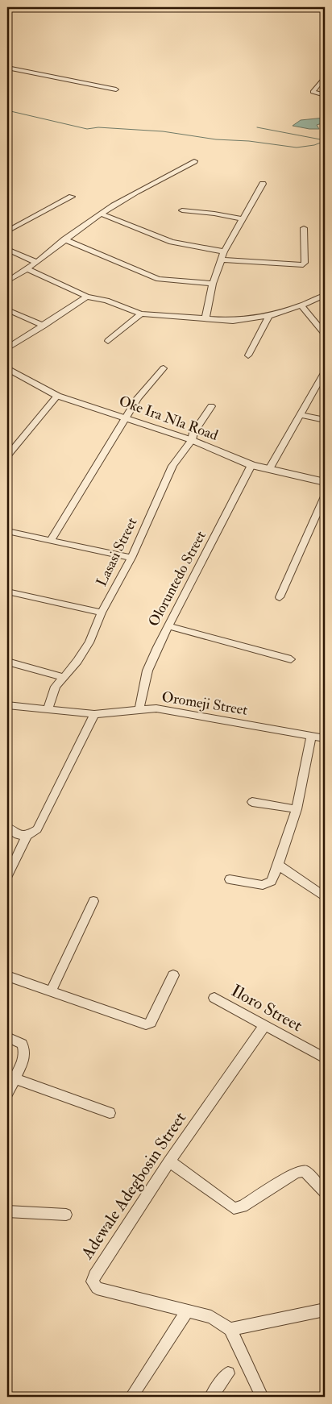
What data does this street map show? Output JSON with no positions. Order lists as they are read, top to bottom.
{
  "streets": {
    "street": [
      "Oke Ira Nla Road",
      "Lasasi Street",
      "Oloruntedo Street",
      "Oromeji Street",
      "Iloro Street",
      "Adewale Adegbosin Street"
    ]
  },
  "crossings": [
    ["Oke Ira Nla Road", "Lasasi Street"],
    ["Oke Ira Nla Road", "Oloruntedo Street"],
    ["Lasasi Street", "Oromeji Street"],
    ["Oloruntedo Street", "Oromeji Street"],
    ["Iloro Street", "Adewale Adegbosin Street"]
  ]
}
